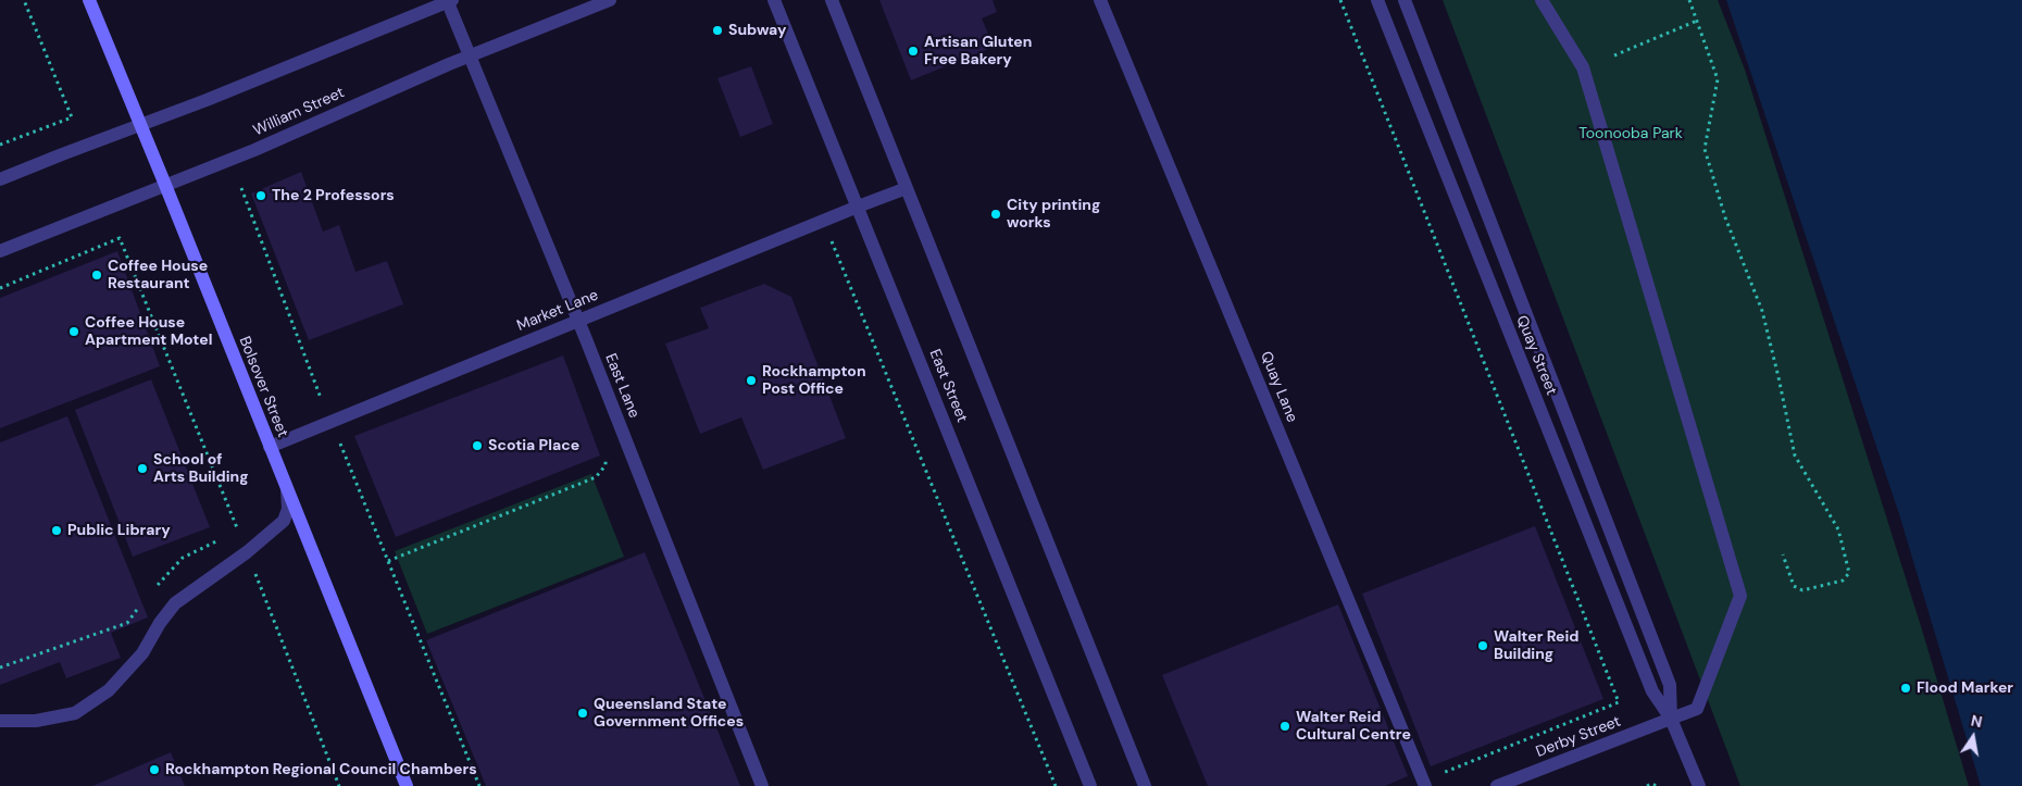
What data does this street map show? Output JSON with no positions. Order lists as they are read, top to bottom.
{
  "streets": {
    "main road": ["Bolsover Street"],
    "street": [
      "William Street",
      "Market Lane",
      "Quay Street",
      "East Lane",
      "East Street",
      "Quay Lane",
      "Derby Street"
    ]
  },
  "crossings": [
    ["William Street", "East Lane"],
    ["William Street", "Bolsover Street"],
    ["Market Lane", "East Lane"],
    ["Market Lane", "East Street"],
    ["Market Lane", "Bolsover Street"],
    ["Quay Street", "Derby Street"]
  ],
  "parks": ["Toonooba Park"],
  "places": [
    "Subway",
    "Artisan Gluten Free Bakery",
    "The 2 Professors",
    "City printing works",
    "Coffee House Restaurant",
    "Coffee House Apartment Motel",
    "Rockhampton Post Office",
    "Scotia Place",
    "School of Arts Building",
    "Public Library",
    "Walter Reid Building",
    "Flood Marker",
    "Queensland State Government Offices",
    "Walter Reid Cultural Centre",
    "Rockhampton Regional Council Chambers"
  ],
  "north": "top"
}
